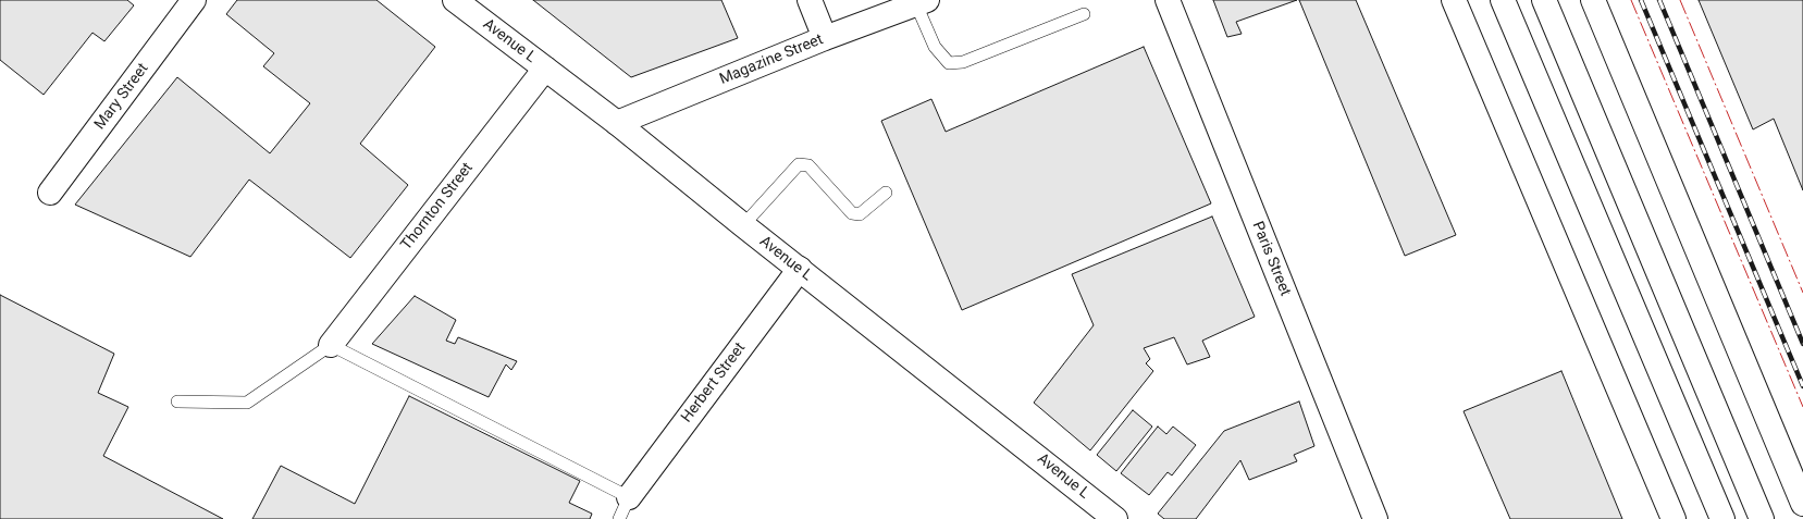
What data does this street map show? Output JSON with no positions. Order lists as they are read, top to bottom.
{
  "streets": {
    "main road": [
      "Avenue L",
      "Magazine Street",
      "Mary Street",
      "Thornton Street",
      "Paris Street",
      "Herbert Street"
    ]
  },
  "crossings": [
    ["Avenue L", "Magazine Street"],
    ["Avenue L", "Thornton Street"],
    ["Avenue L", "Herbert Street"]
  ]
}
